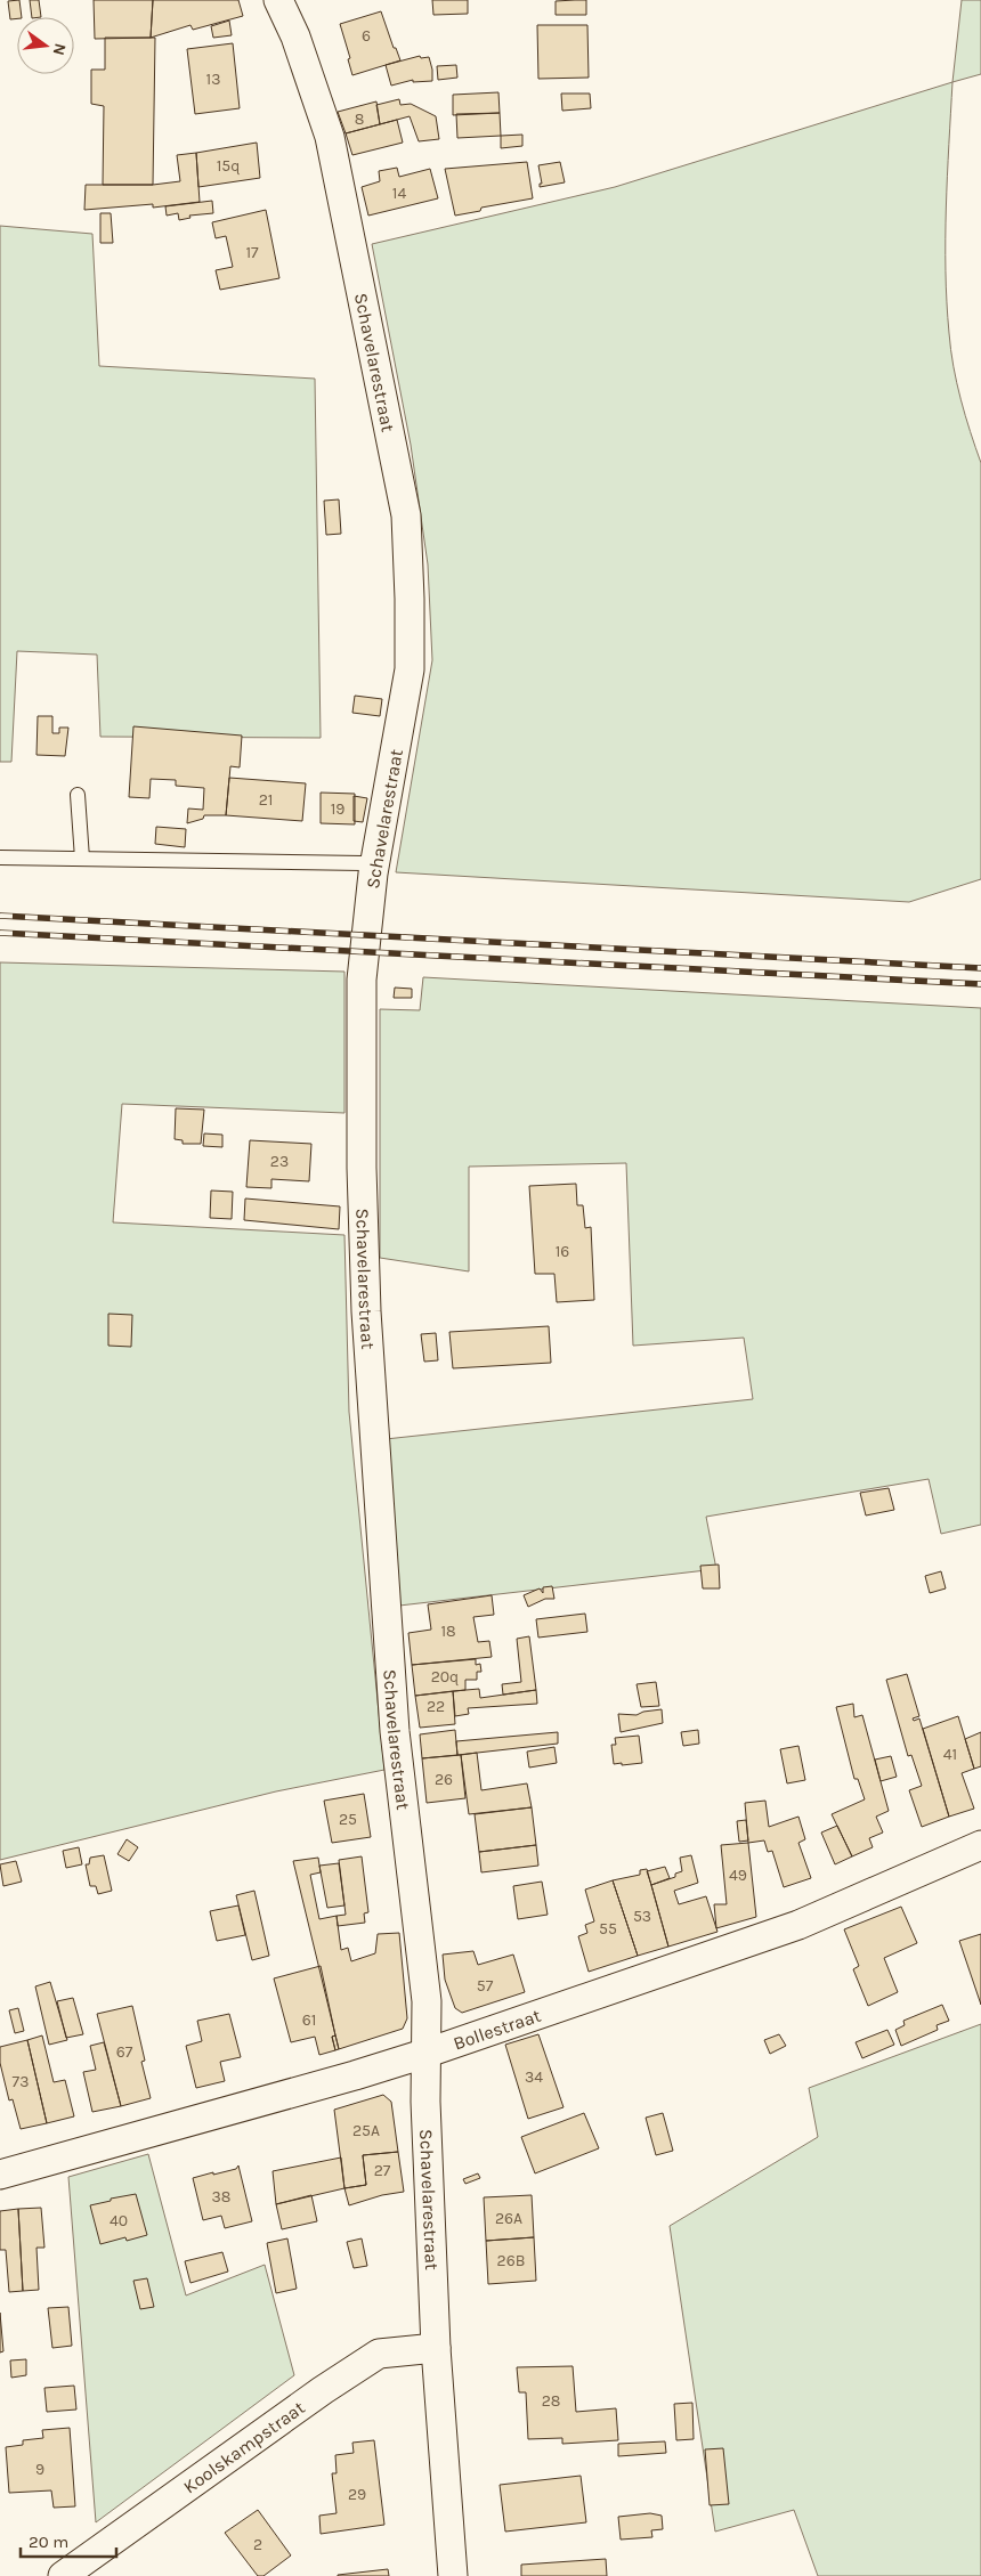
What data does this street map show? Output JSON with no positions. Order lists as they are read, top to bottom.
{
  "streets": {
    "street": ["Schavelarestraat", "Bollestraat", "Koolskampstraat"]
  },
  "crossings": [
    ["Schavelarestraat", "Bollestraat"],
    ["Schavelarestraat", "Koolskampstraat"]
  ],
  "house_numbers": [
    "6",
    "13",
    "8",
    "15q",
    "14",
    "17",
    "21",
    "19",
    "23",
    "16",
    "18",
    "20q",
    "22",
    "41",
    "26",
    "25",
    "49",
    "53",
    "55",
    "57",
    "61",
    "67",
    "34",
    "73",
    "25A",
    "27",
    "38",
    "26A",
    "40",
    "26B",
    "28",
    "9",
    "29",
    "2"
  ],
  "scale_bar": "20 m",
  "north": "right"
}
